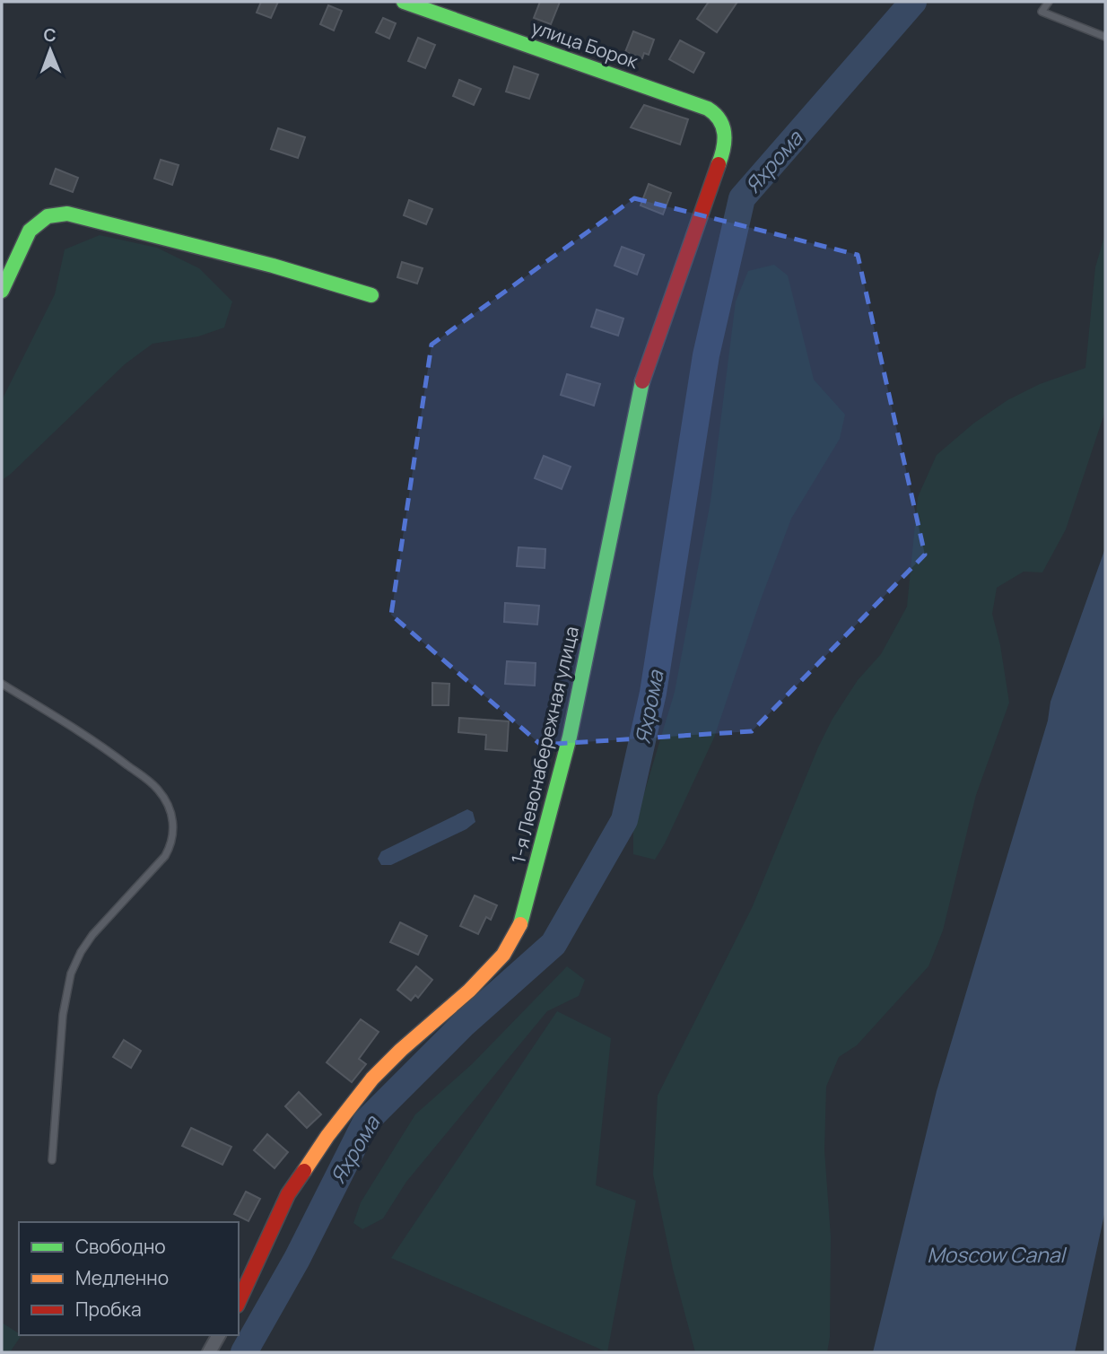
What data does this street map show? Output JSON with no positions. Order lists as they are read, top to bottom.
{
  "streets": {
    "street": ["улица Борок", "1-я Левонабережная улица"]
  },
  "crossings": [
    ["улица Борок", "1-я Левонабережная улица"]
  ],
  "water": ["Яхрома", "Moscow Canal"],
  "legend": ["Свободно", "Медленно", "Пробка"],
  "north": "top"
}
